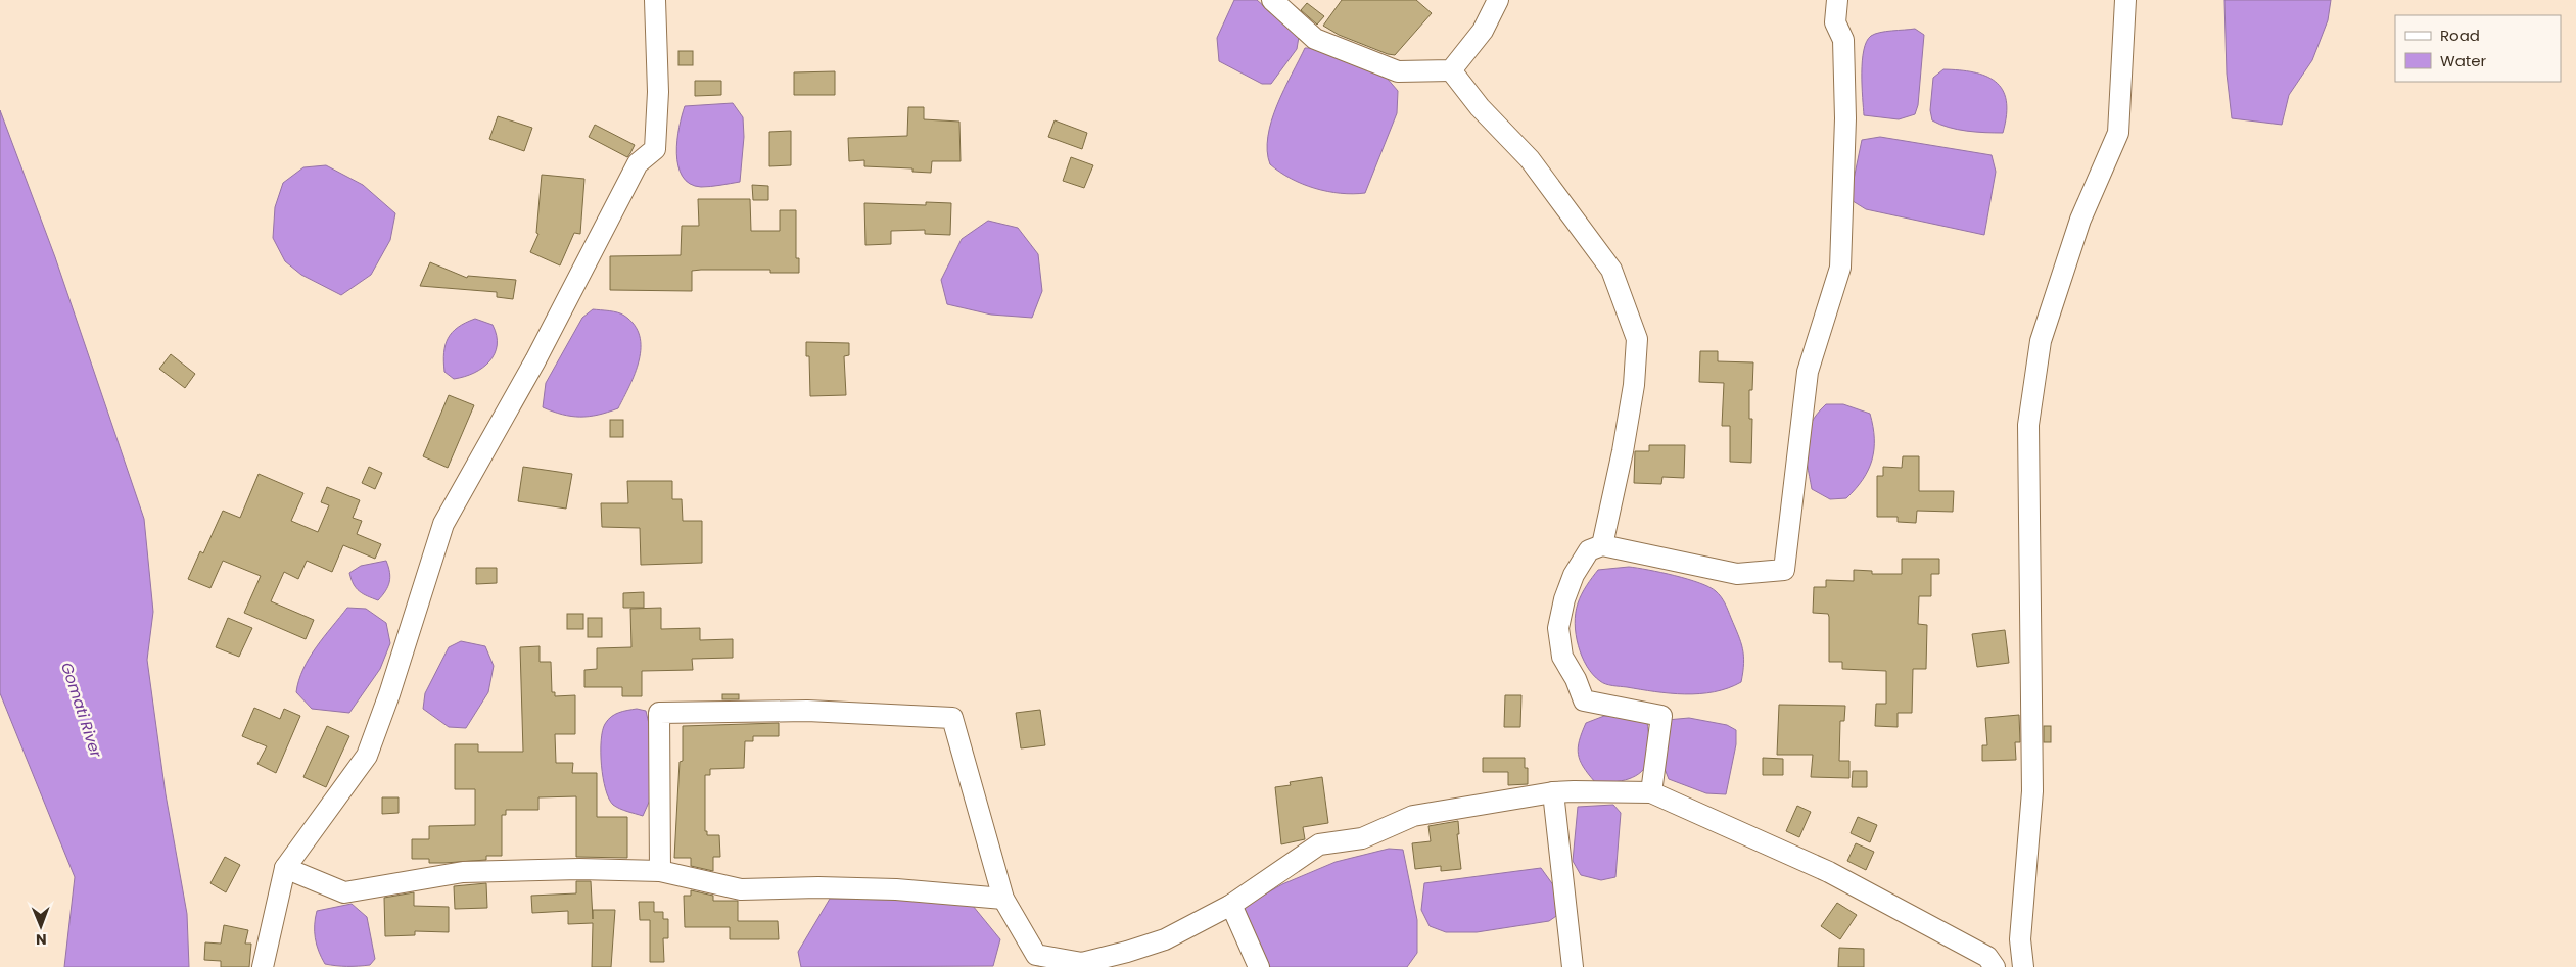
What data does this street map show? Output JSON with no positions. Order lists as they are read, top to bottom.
{
  "water": ["Gomati River"],
  "legend": ["Road", "Water"],
  "north": "bottom"
}
